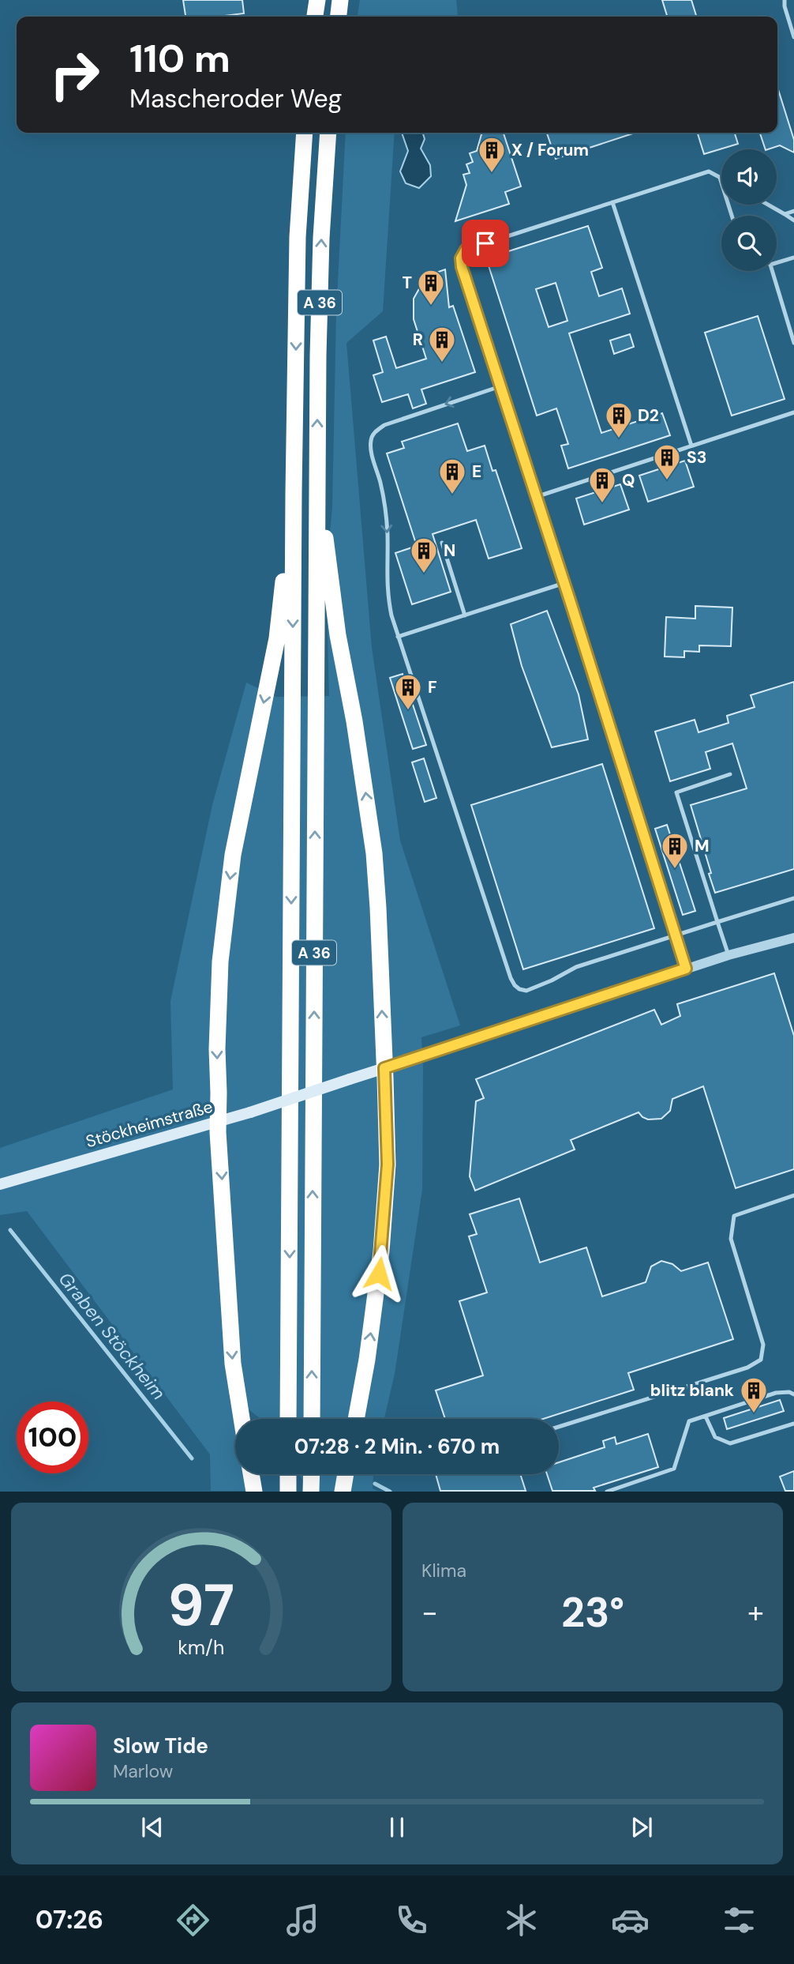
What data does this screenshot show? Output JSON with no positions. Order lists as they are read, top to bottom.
{
  "streets": {
    "highway": ["A 36"],
    "main road": ["Stöckheimstraße"]
  },
  "water": ["Graben Stöckheim"],
  "places": {
    "building": [
      "X / Forum",
      "T",
      "R",
      "D2",
      "S3",
      "E",
      "Q",
      "N",
      "F",
      "M",
      "blitz blank"
    ]
  },
  "page": {
    "turn": ["110 m", "Mascheroder Weg"],
    "limit": "100",
    "trip": "07:28 · 2 Min. · 670 m",
    "tile": "Klima",
    "heat": ["−", "23°", "+"],
    "song": ["Slow Tide", "Marlow"],
    "tabs": "07:26",
    "gauge": ["97", "km/h"]
  }
}
